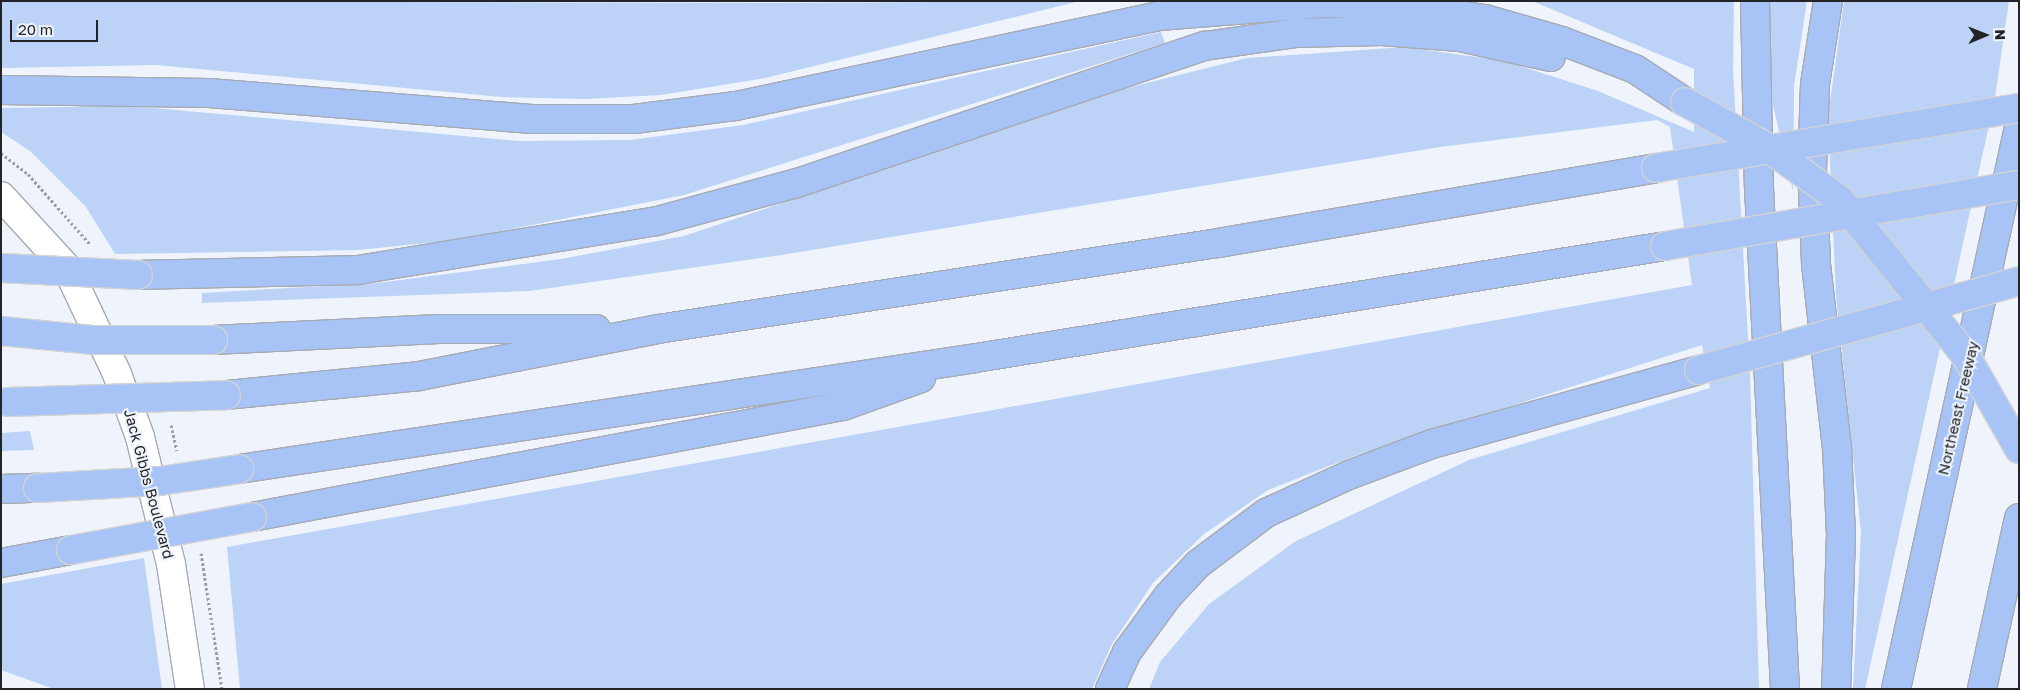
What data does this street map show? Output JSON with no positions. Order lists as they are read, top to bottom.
{
  "streets": {
    "highway": ["Northeast Freeway"],
    "street": ["Jack Gibbs Boulevard"]
  },
  "scale_bar": "20 m",
  "north": "right"
}
